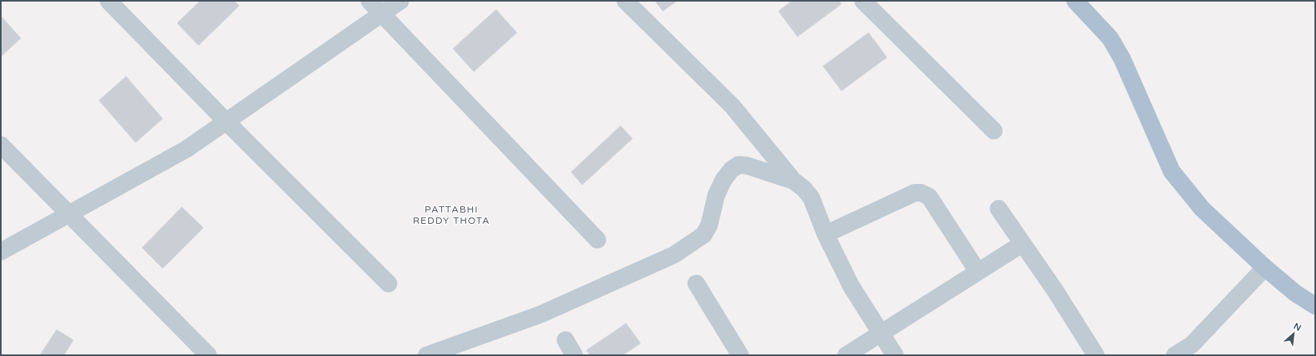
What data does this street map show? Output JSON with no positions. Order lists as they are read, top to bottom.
{
  "districts": ["PATTABHI REDDY THOTA"],
  "north": "top right"
}
